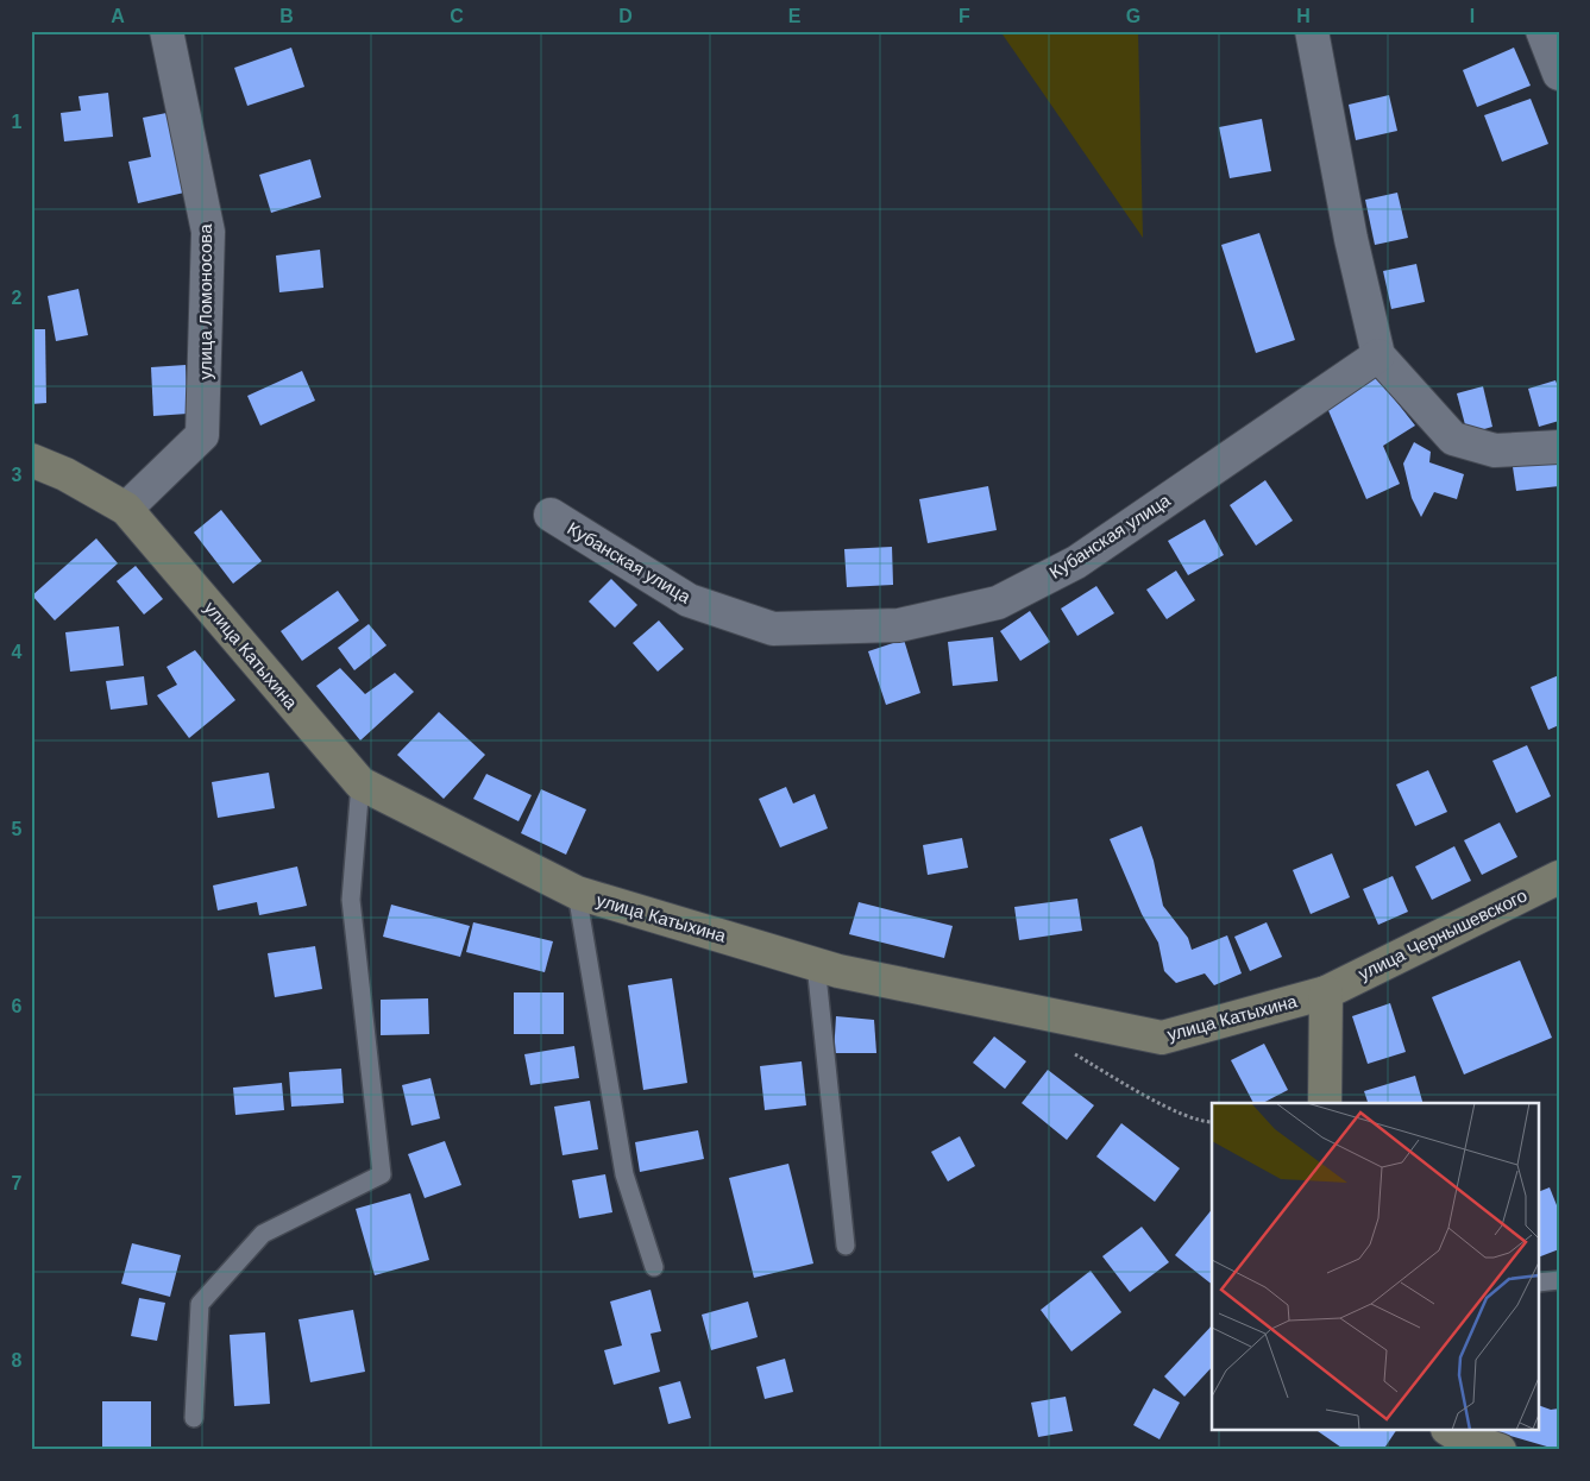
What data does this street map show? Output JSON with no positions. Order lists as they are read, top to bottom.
{
  "streets": {
    "street": [
      "улица Ломоносова",
      "Кубанская улица",
      "улица Катыхина",
      "улица Чернышевского"
    ]
  },
  "crossings": [
    ["улица Ломоносова", "улица Катыхина"],
    ["улица Катыхина", "улица Чернышевского"]
  ],
  "grid": {
    "columns": [
      "A",
      "B",
      "C",
      "D",
      "E",
      "F",
      "G",
      "H",
      "I"
    ],
    "rows": [
      "1",
      "2",
      "3",
      "4",
      "5",
      "6",
      "7",
      "8"
    ]
  }
}
